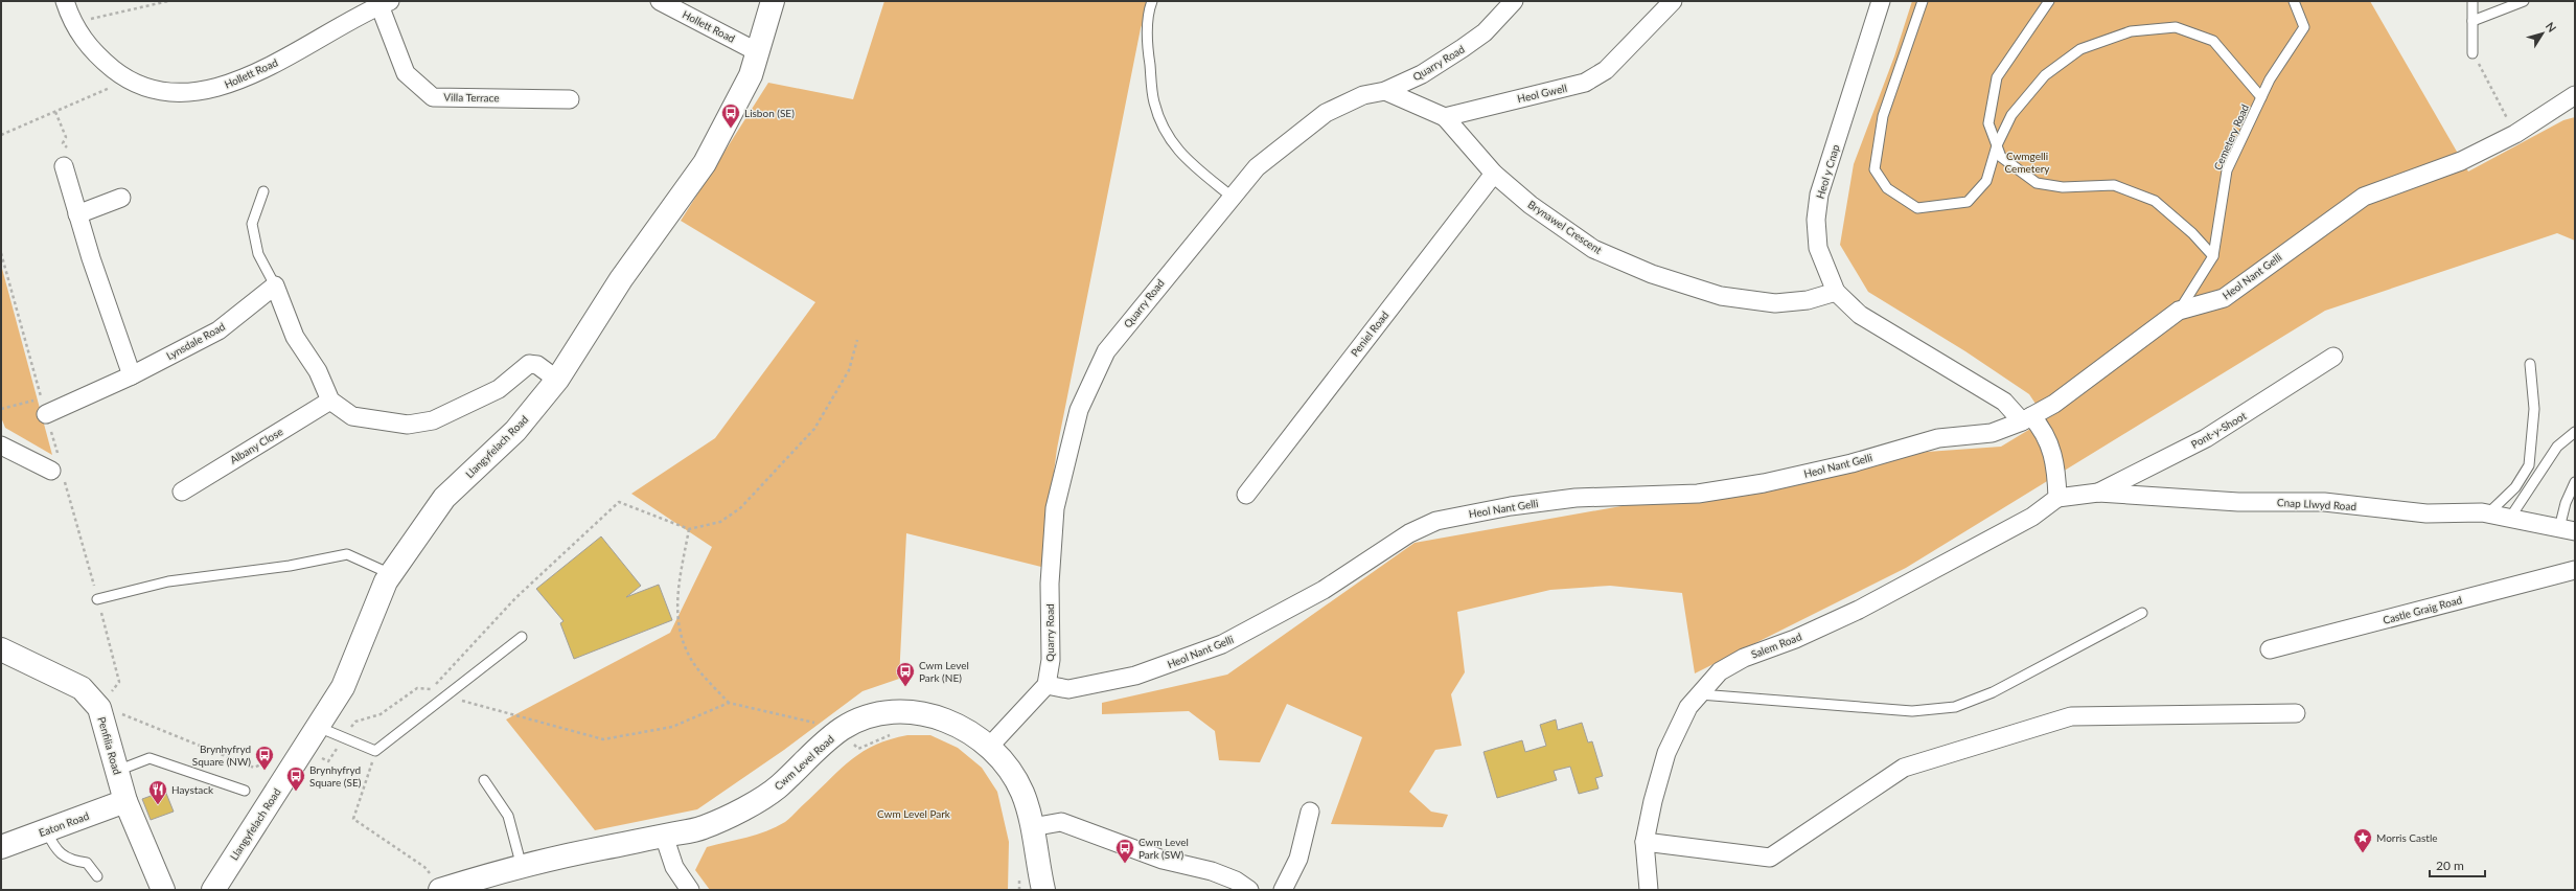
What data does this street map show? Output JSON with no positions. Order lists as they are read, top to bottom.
{
  "streets": {
    "street": [
      "Hollett Road",
      "Quarry Road",
      "Heol Gwell",
      "Villa Terrace",
      "Heol y Cnap",
      "Brynawel Crescent",
      "Heol Nant Gelli",
      "Peniel Road",
      "Lynsdale Road",
      "Pont-y-Shoot",
      "Albany Close",
      "Llangyfelach Road",
      "Cnap Llwyd Road",
      "Castle Graig Road",
      "Salem Road",
      "Penfilia Road",
      "Cwm Level Road",
      "Eaton Road"
    ],
    "lane": ["Cemetery Road"]
  },
  "crossings": [
    ["Hollett Road", "Villa Terrace"],
    ["Hollett Road", "Llangyfelach Road"],
    ["Quarry Road", "Heol Nant Gelli"],
    ["Heol Gwell", "Brynawel Crescent"],
    ["Cemetery Road", "Heol Nant Gelli"],
    ["Heol y Cnap", "Brynawel Crescent"],
    ["Heol y Cnap", "Heol Nant Gelli"],
    ["Heol y Cnap", "Cnap Llwyd Road"],
    ["Heol y Cnap", "Salem Road"],
    ["Brynawel Crescent", "Peniel Road"],
    ["Pont-y-Shoot", "Cnap Llwyd Road"],
    ["Cnap Llwyd Road", "Salem Road"],
    ["Penfilia Road", "Eaton Road"]
  ],
  "parks": ["Cwmgelli Cemetery", "Cwm Level Park"],
  "places": {
    "bus stop": [
      "Lisbon (SE)",
      "Cwm Level Park (NE)",
      "Brynhyfryd Square (NW)",
      "Brynhyfryd Square (SE)",
      "Cwm Level Park (SW)"
    ],
    "restaurant": ["Haystack"],
    "place": ["Morris Castle"]
  },
  "scale_bar": "20 m",
  "north": "top right"
}
